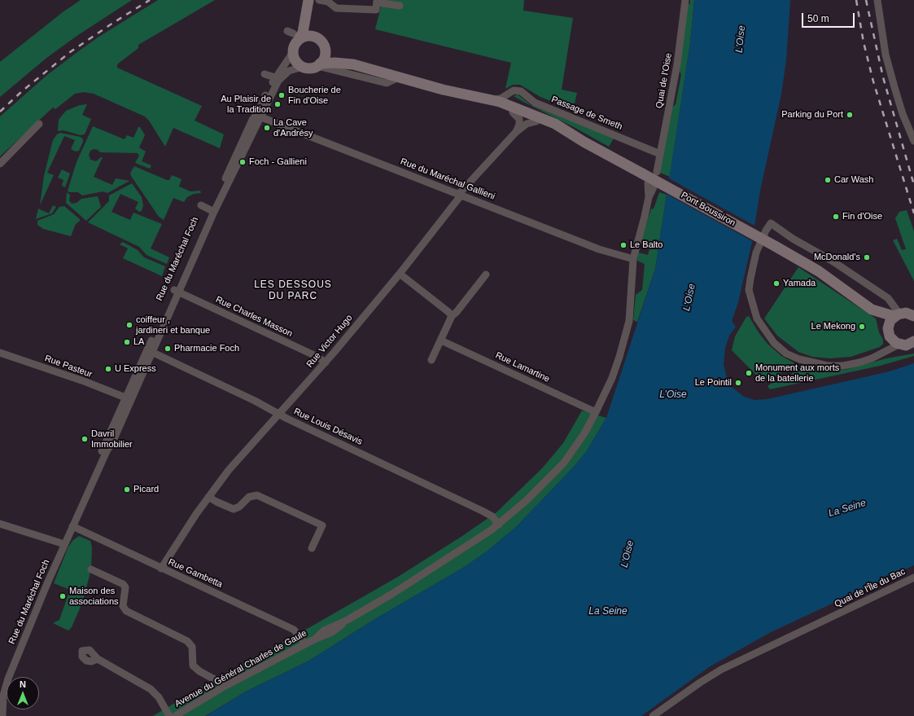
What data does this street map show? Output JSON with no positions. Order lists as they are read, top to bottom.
{
  "streets": {
    "main road": ["Pont Boussiron"],
    "street": [
      "Quai de l'Oise",
      "Passage de Smeth",
      "Rue du Maréchal Gallieni",
      "Rue du Maréchal Foch",
      "Rue Charles Masson",
      "Rue Victor Hugo",
      "Rue Pasteur",
      "Rue Lamartine",
      "Rue Louis Désavis",
      "Rue Gambetta",
      "Quai de l'Île du Bac",
      "Avenue du Général Charles de Gaule"
    ]
  },
  "crossings": [
    ["Quai de l'Oise", "Passage de Smeth"],
    ["Rue du Maréchal Gallieni", "Rue du Maréchal Foch"],
    ["Rue du Maréchal Gallieni", "Rue Victor Hugo"],
    ["Rue du Maréchal Gallieni", "Avenue du Général Charles de Gaule"],
    ["Rue du Maréchal Foch", "Rue Charles Masson"],
    ["Rue du Maréchal Foch", "Rue Pasteur"],
    ["Rue du Maréchal Foch", "Rue Louis Désavis"],
    ["Rue du Maréchal Foch", "Rue Gambetta"],
    ["Rue Charles Masson", "Rue Victor Hugo"],
    ["Rue Victor Hugo", "Rue Louis Désavis"],
    ["Rue Victor Hugo", "Rue Gambetta"],
    ["Rue Lamartine", "Avenue du Général Charles de Gaule"],
    ["Rue Louis Désavis", "Avenue du Général Charles de Gaule"],
    ["Rue Gambetta", "Avenue du Général Charles de Gaule"]
  ],
  "districts": ["LES DESSOUS DU PARC"],
  "water": ["L'Oise", "L’Oise", "La Seine"],
  "places": [
    "Boucherie de Fin d'Oise",
    "Au Plaisir de la Tradition",
    "Parking du Port",
    "La Cave d'Andrésy",
    "Foch - Gallieni",
    "Car Wash",
    "Fin d'Oise",
    "Le Balto",
    "McDonald's",
    "Yamada",
    "coiffeur , jardineri et banque",
    "Le Mekong",
    "LA",
    "Pharmacie Foch",
    "U Express",
    "Monument aux morts de la batellerie",
    "Le Pointil",
    "Davril Immobilier",
    "Picard",
    "Maison des associations"
  ],
  "scale_bar": "50 m",
  "north": "top"
}
